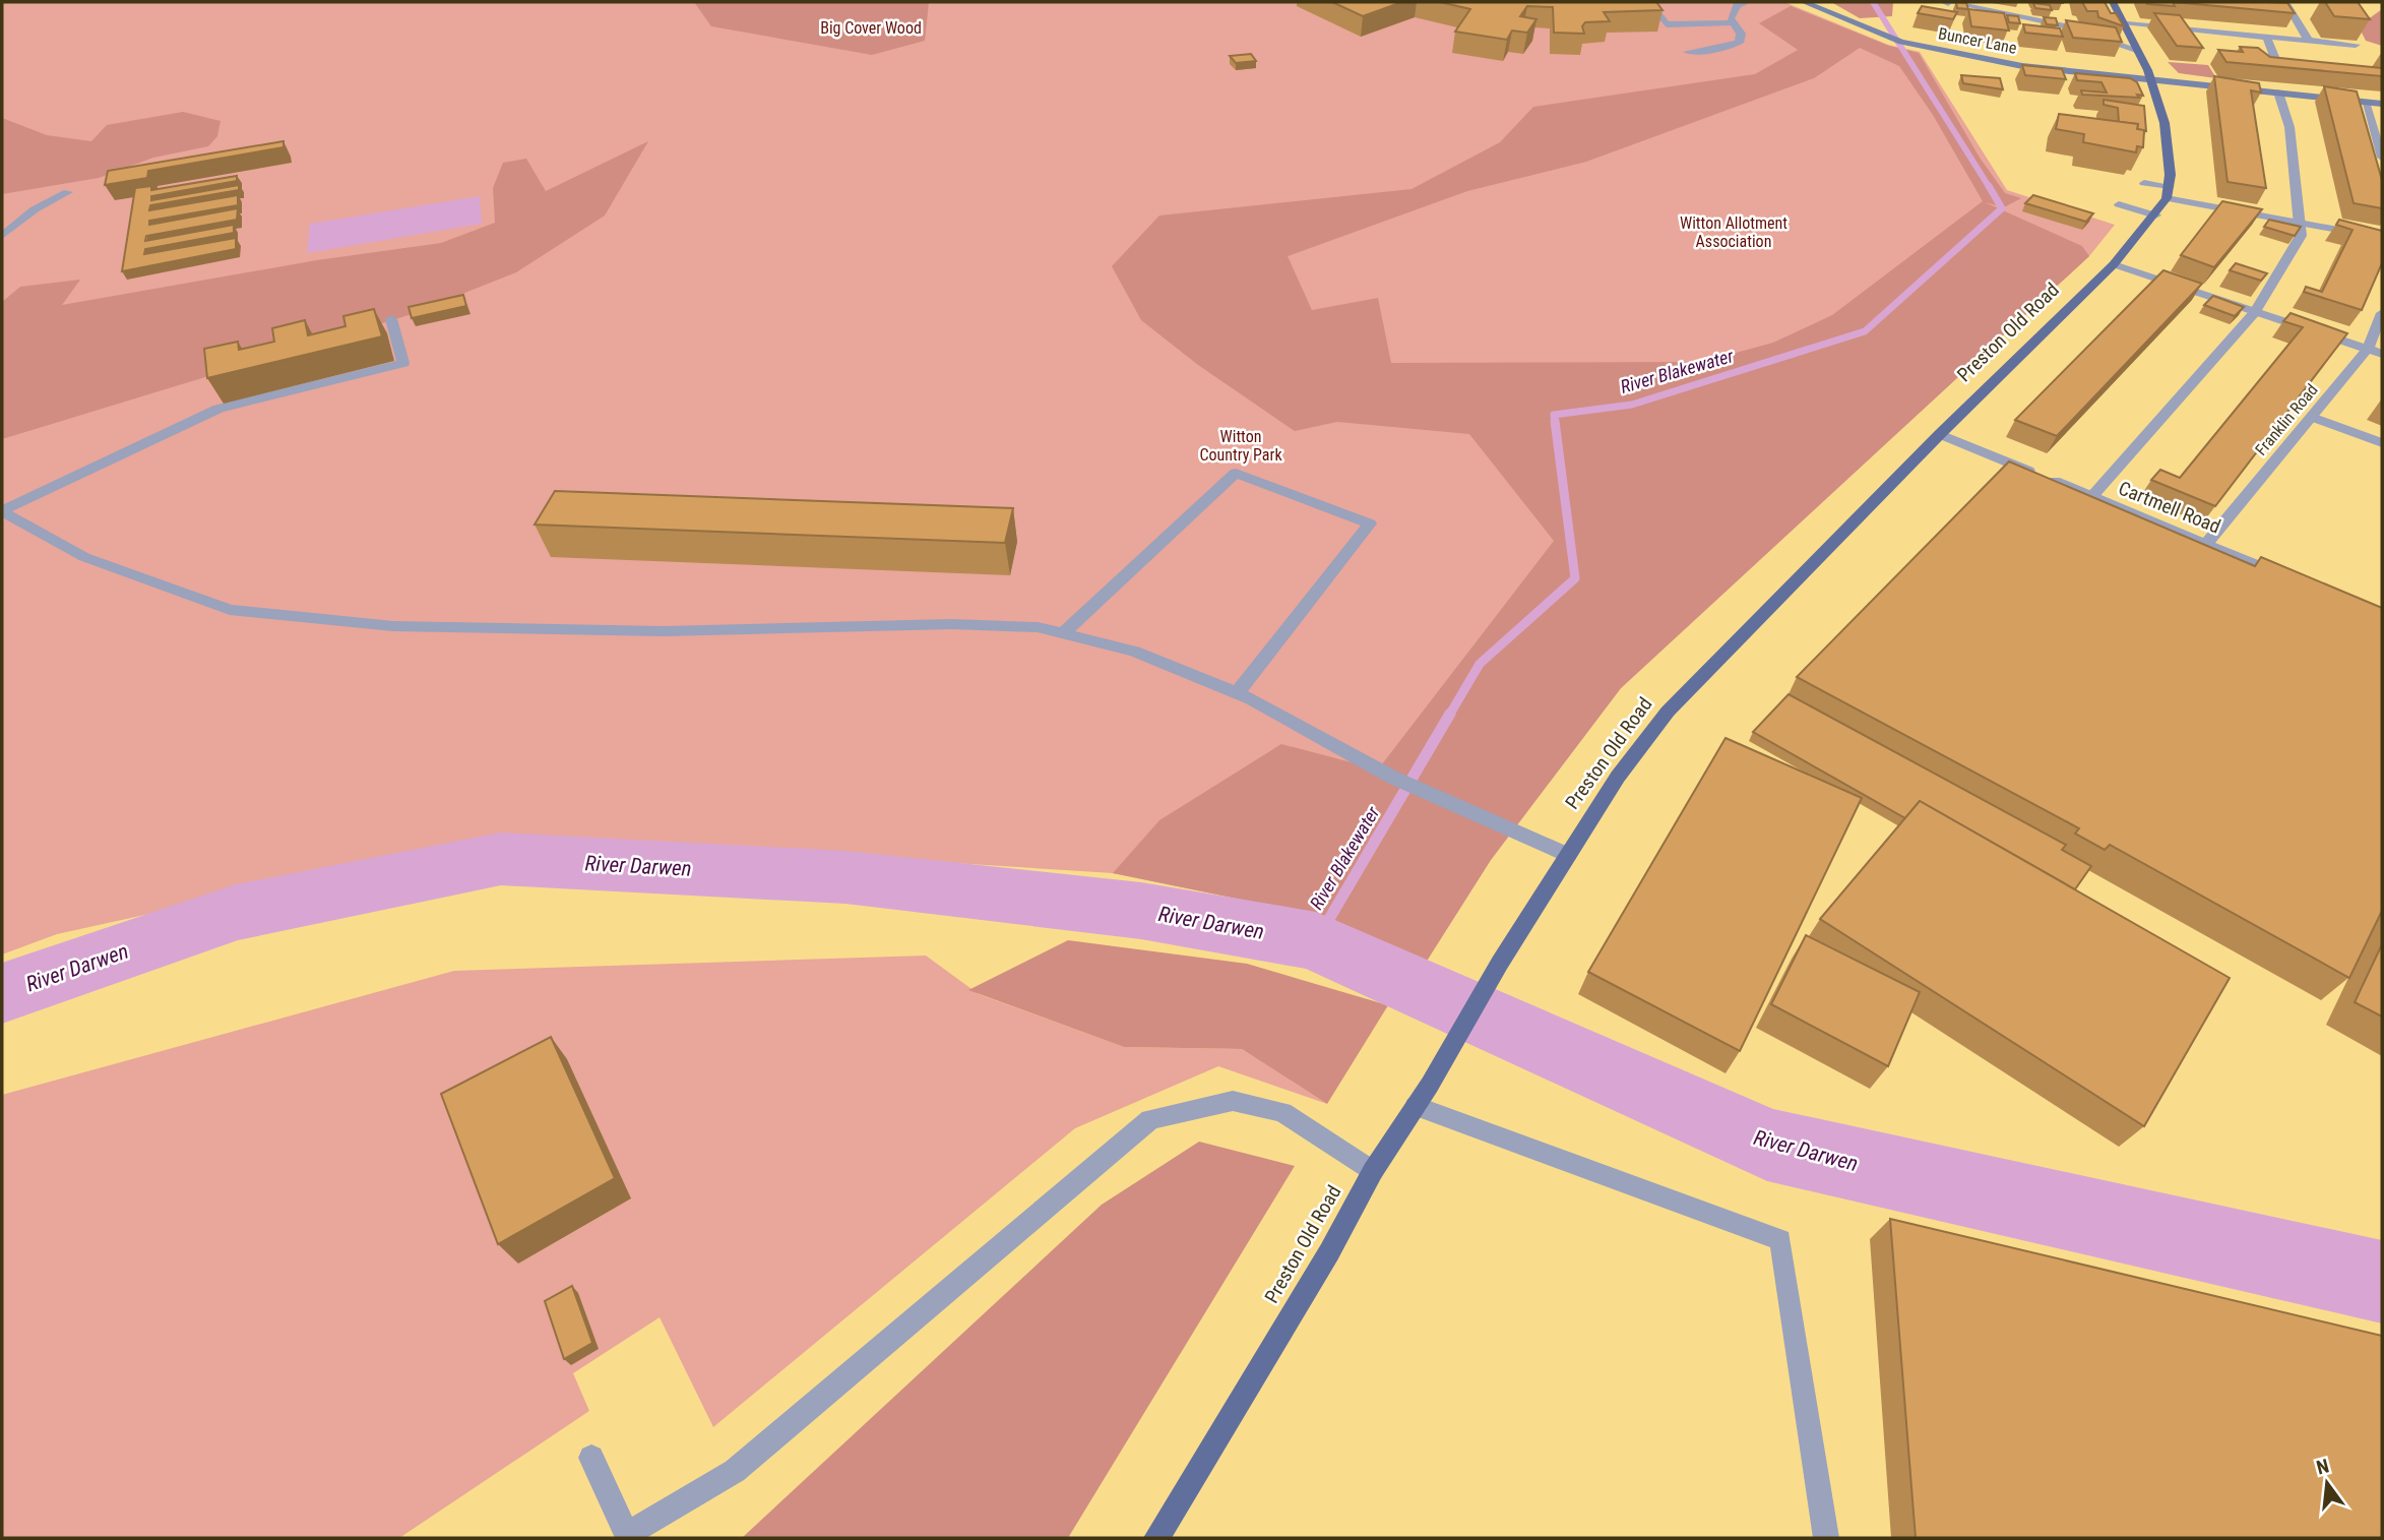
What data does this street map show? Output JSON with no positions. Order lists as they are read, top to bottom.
{
  "streets": {
    "main road": ["Buncer Lane", "Preston Old Road"],
    "street": ["Franklin Road", "Cartmell Road"]
  },
  "crossings": [
    ["Preston Old Road", "Cartmell Road"],
    ["Franklin Road", "Cartmell Road"]
  ],
  "water": ["River Blakewater", "River Darwen"],
  "parks": ["Big Cover Wood", "Witton Allotment Association", "Witton Country Park"],
  "north": "top"
}
